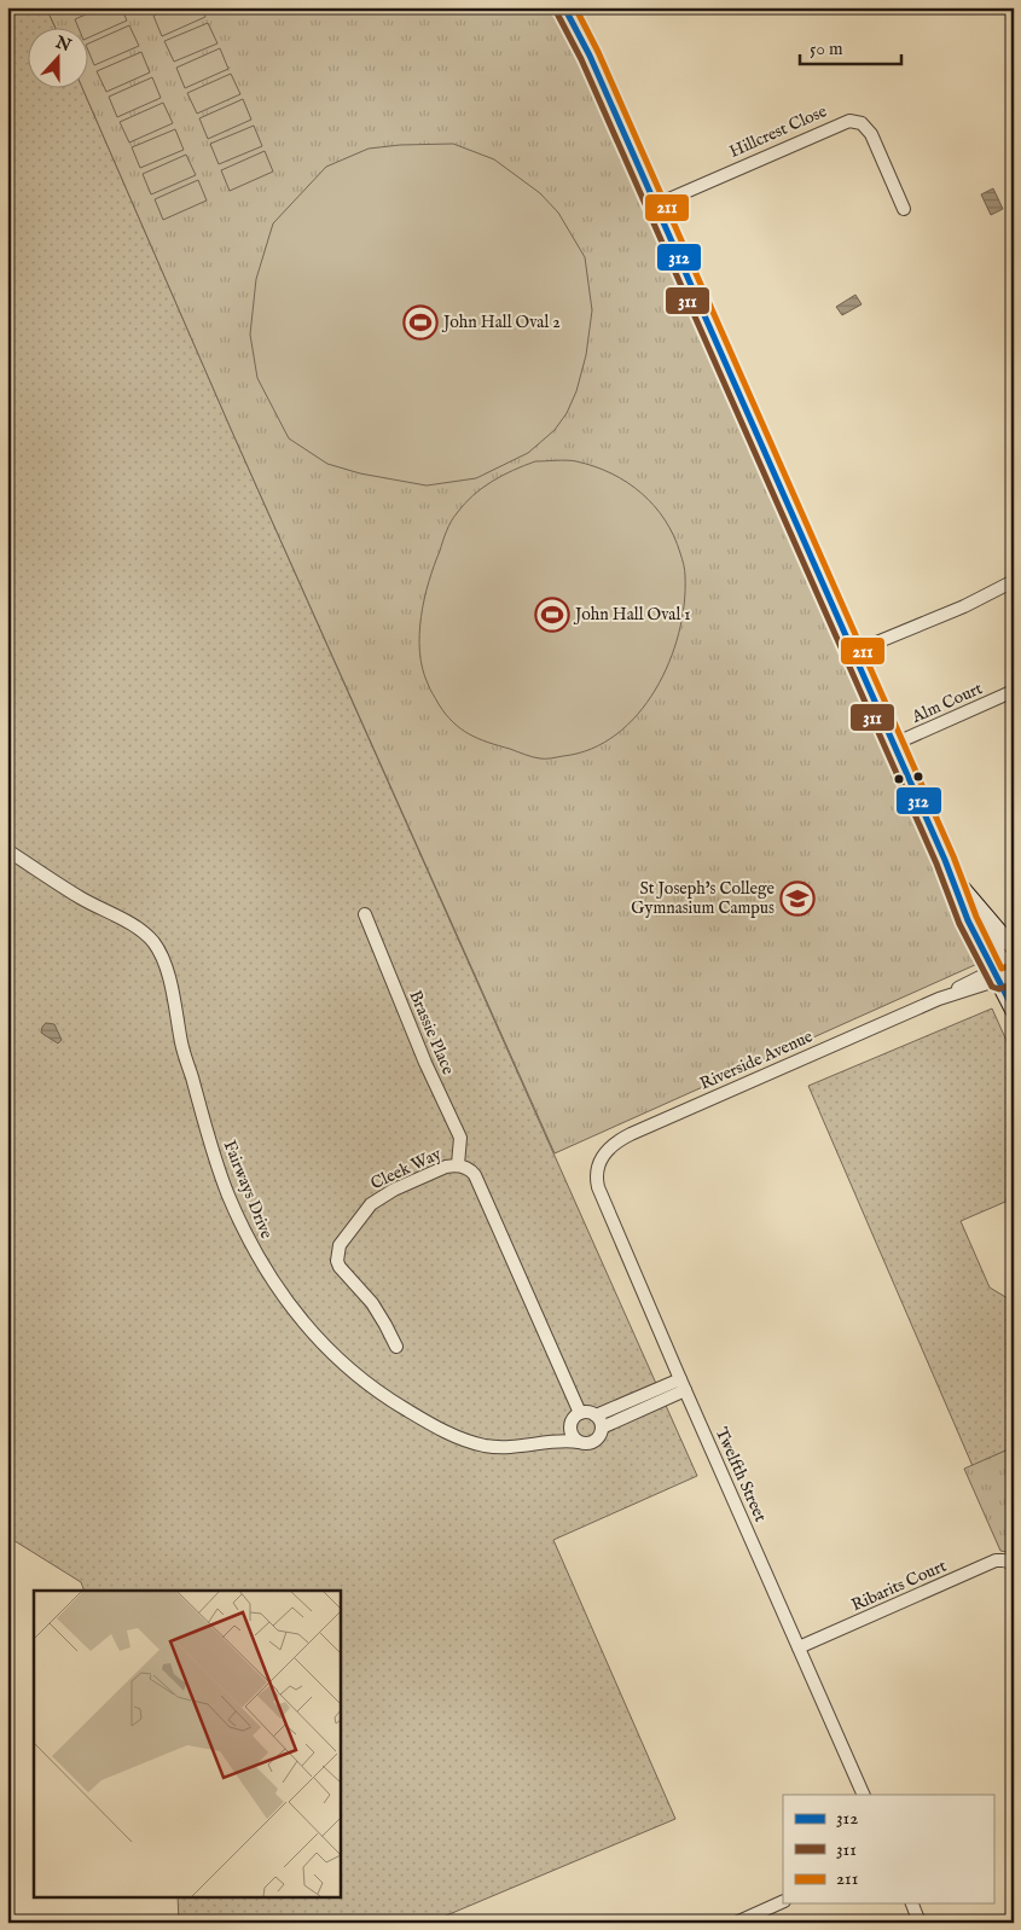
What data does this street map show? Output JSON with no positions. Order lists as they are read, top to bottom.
{
  "streets": {
    "street": [
      "Hillcrest Close",
      "Alm Court",
      "Brassie Place",
      "Riverside Avenue",
      "Cleek Way",
      "Fairways Drive",
      "Twelfth Street",
      "Ribarits Court"
    ]
  },
  "crossings": [
    ["Brassie Place", "Cleek Way"],
    ["Riverside Avenue", "Twelfth Street"],
    ["Cleek Way", "Fairways Drive"],
    ["Twelfth Street", "Ribarits Court"]
  ],
  "places": {
    "sports": ["John Hall Oval 2", "John Hall Oval 1"],
    "school or university": ["St Joseph's College Gymnasium Campus"]
  },
  "lines": ["transit line 312", "transit line 211", "transit line 311"],
  "legend": ["312", "311", "211"],
  "scale_bar": "50 m",
  "north": "top"
}
